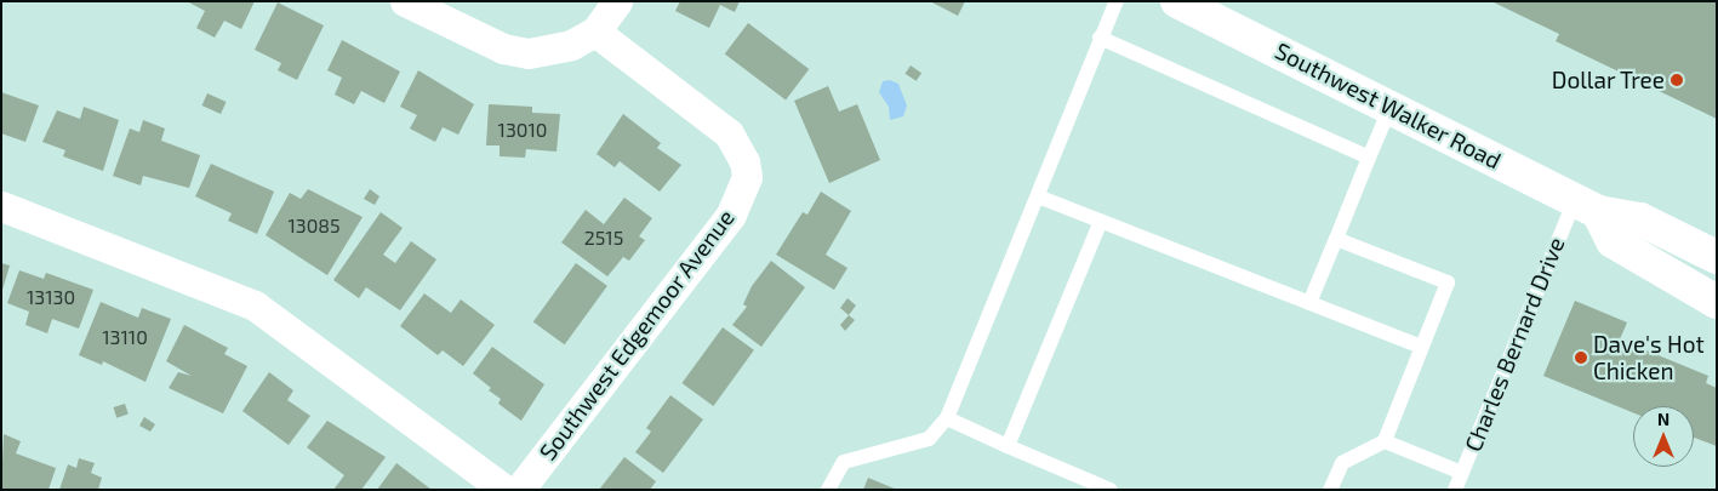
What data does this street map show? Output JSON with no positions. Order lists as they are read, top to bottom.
{
  "streets": {
    "main road": ["Southwest Walker Road"],
    "street": ["Southwest Edgemoor Avenue"],
    "lane": ["Charles Bernard Drive"]
  },
  "crossings": [
    ["Southwest Walker Road", "Charles Bernard Drive"]
  ],
  "places": ["Dollar Tree", "Dave's Hot Chicken"],
  "house_numbers": [
    "13010",
    "13085",
    "2515",
    "13130",
    "13110"
  ],
  "north": "top"
}
